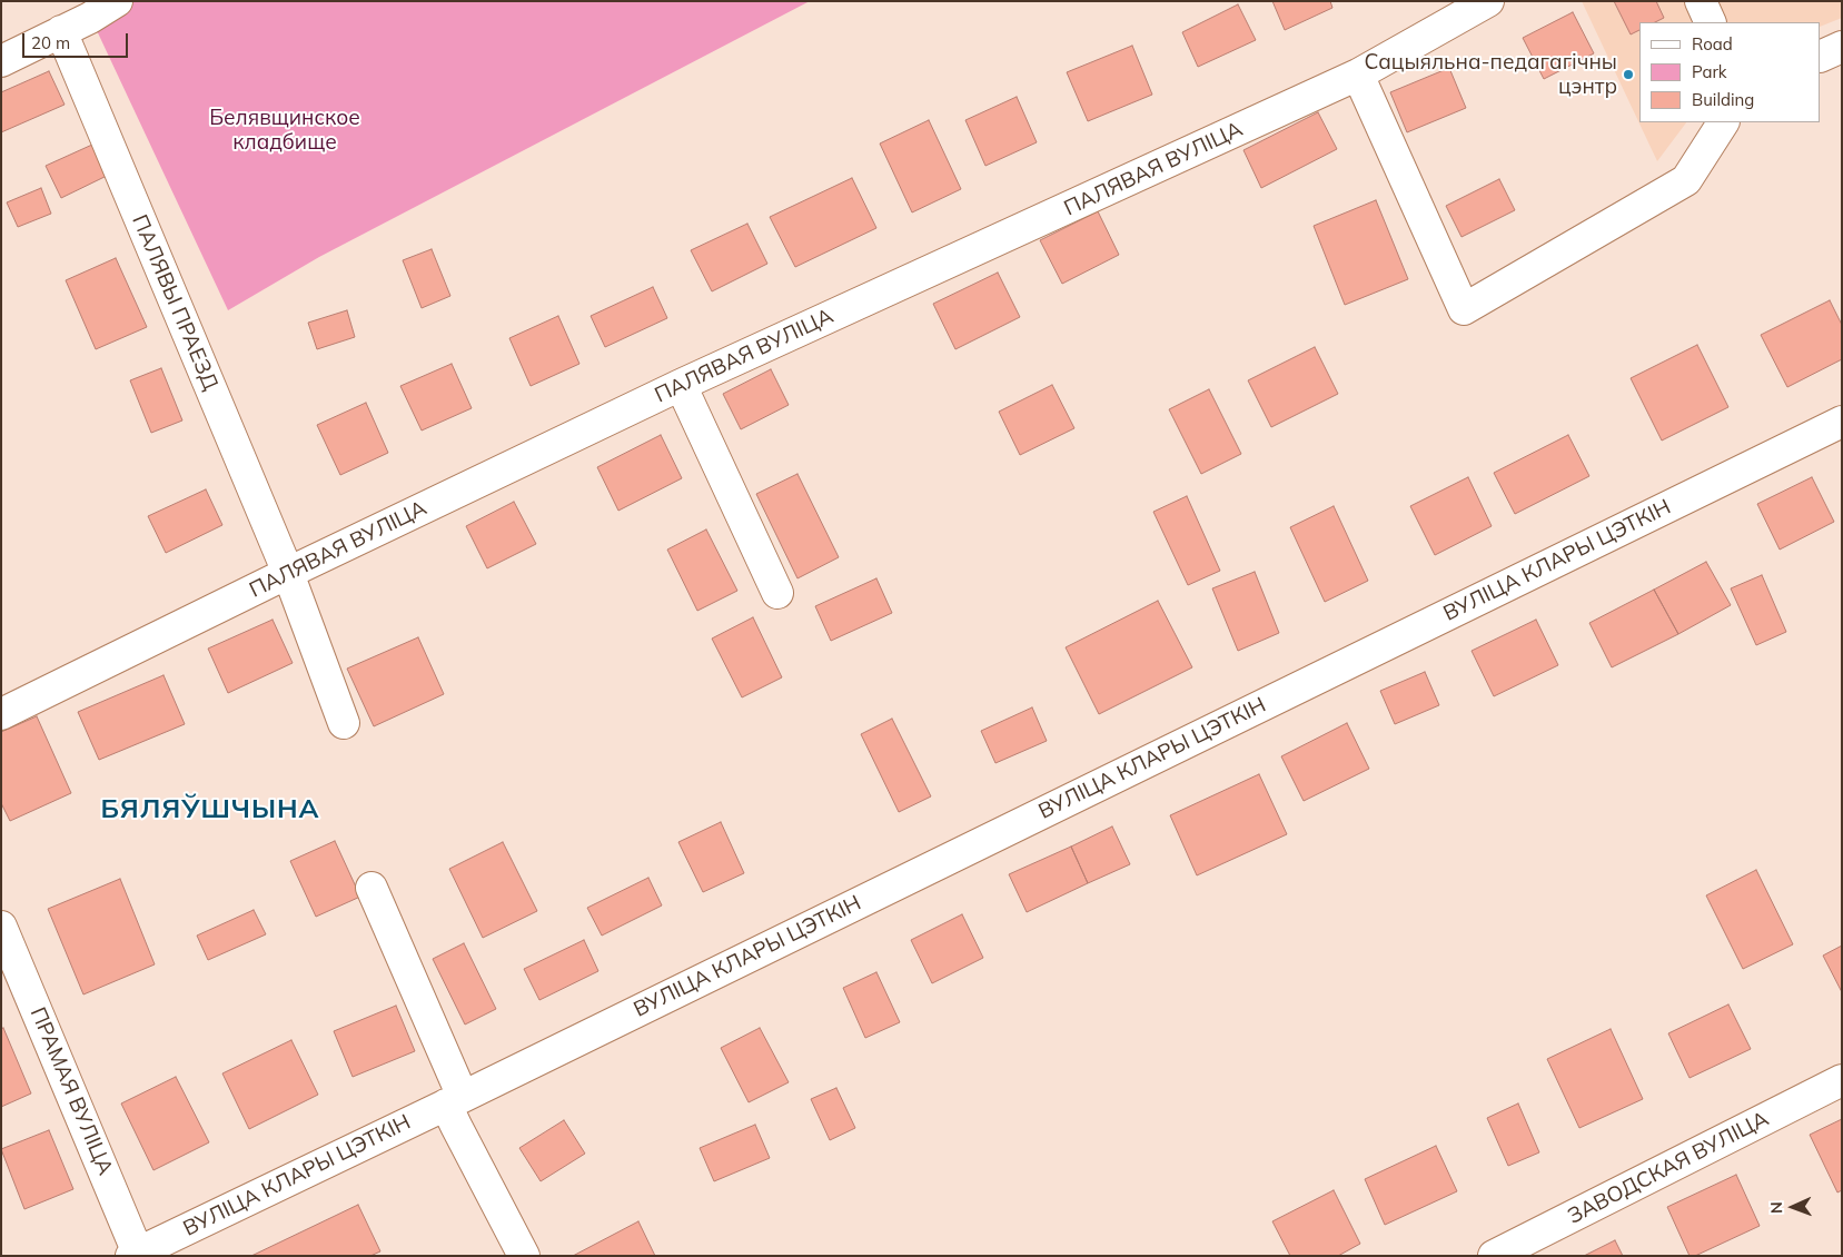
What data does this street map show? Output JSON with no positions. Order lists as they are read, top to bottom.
{
  "streets": {
    "street": [
      "ПАЛЯВАЯ ВУЛІЦА",
      "ПАЛЯВЫ ПРАЕЗД",
      "ВУЛІЦА КЛАРЫ ЦЭТКІН",
      "ПРАМАЯ ВУЛІЦА",
      "ЗАВОДСКАЯ ВУЛІЦА"
    ]
  },
  "crossings": [
    ["ПАЛЯВАЯ ВУЛІЦА", "ПАЛЯВЫ ПРАЕЗД"],
    ["ВУЛІЦА КЛАРЫ ЦЭТКІН", "ПРАМАЯ ВУЛІЦА"]
  ],
  "districts": ["БЯЛЯЎШЧЫНА"],
  "parks": ["Белявщинское кладбище"],
  "places": ["Сацыяльна-педагагічны цэнтр"],
  "legend": ["Road", "Park", "Building"],
  "scale_bar": "20 m",
  "north": "left"
}
